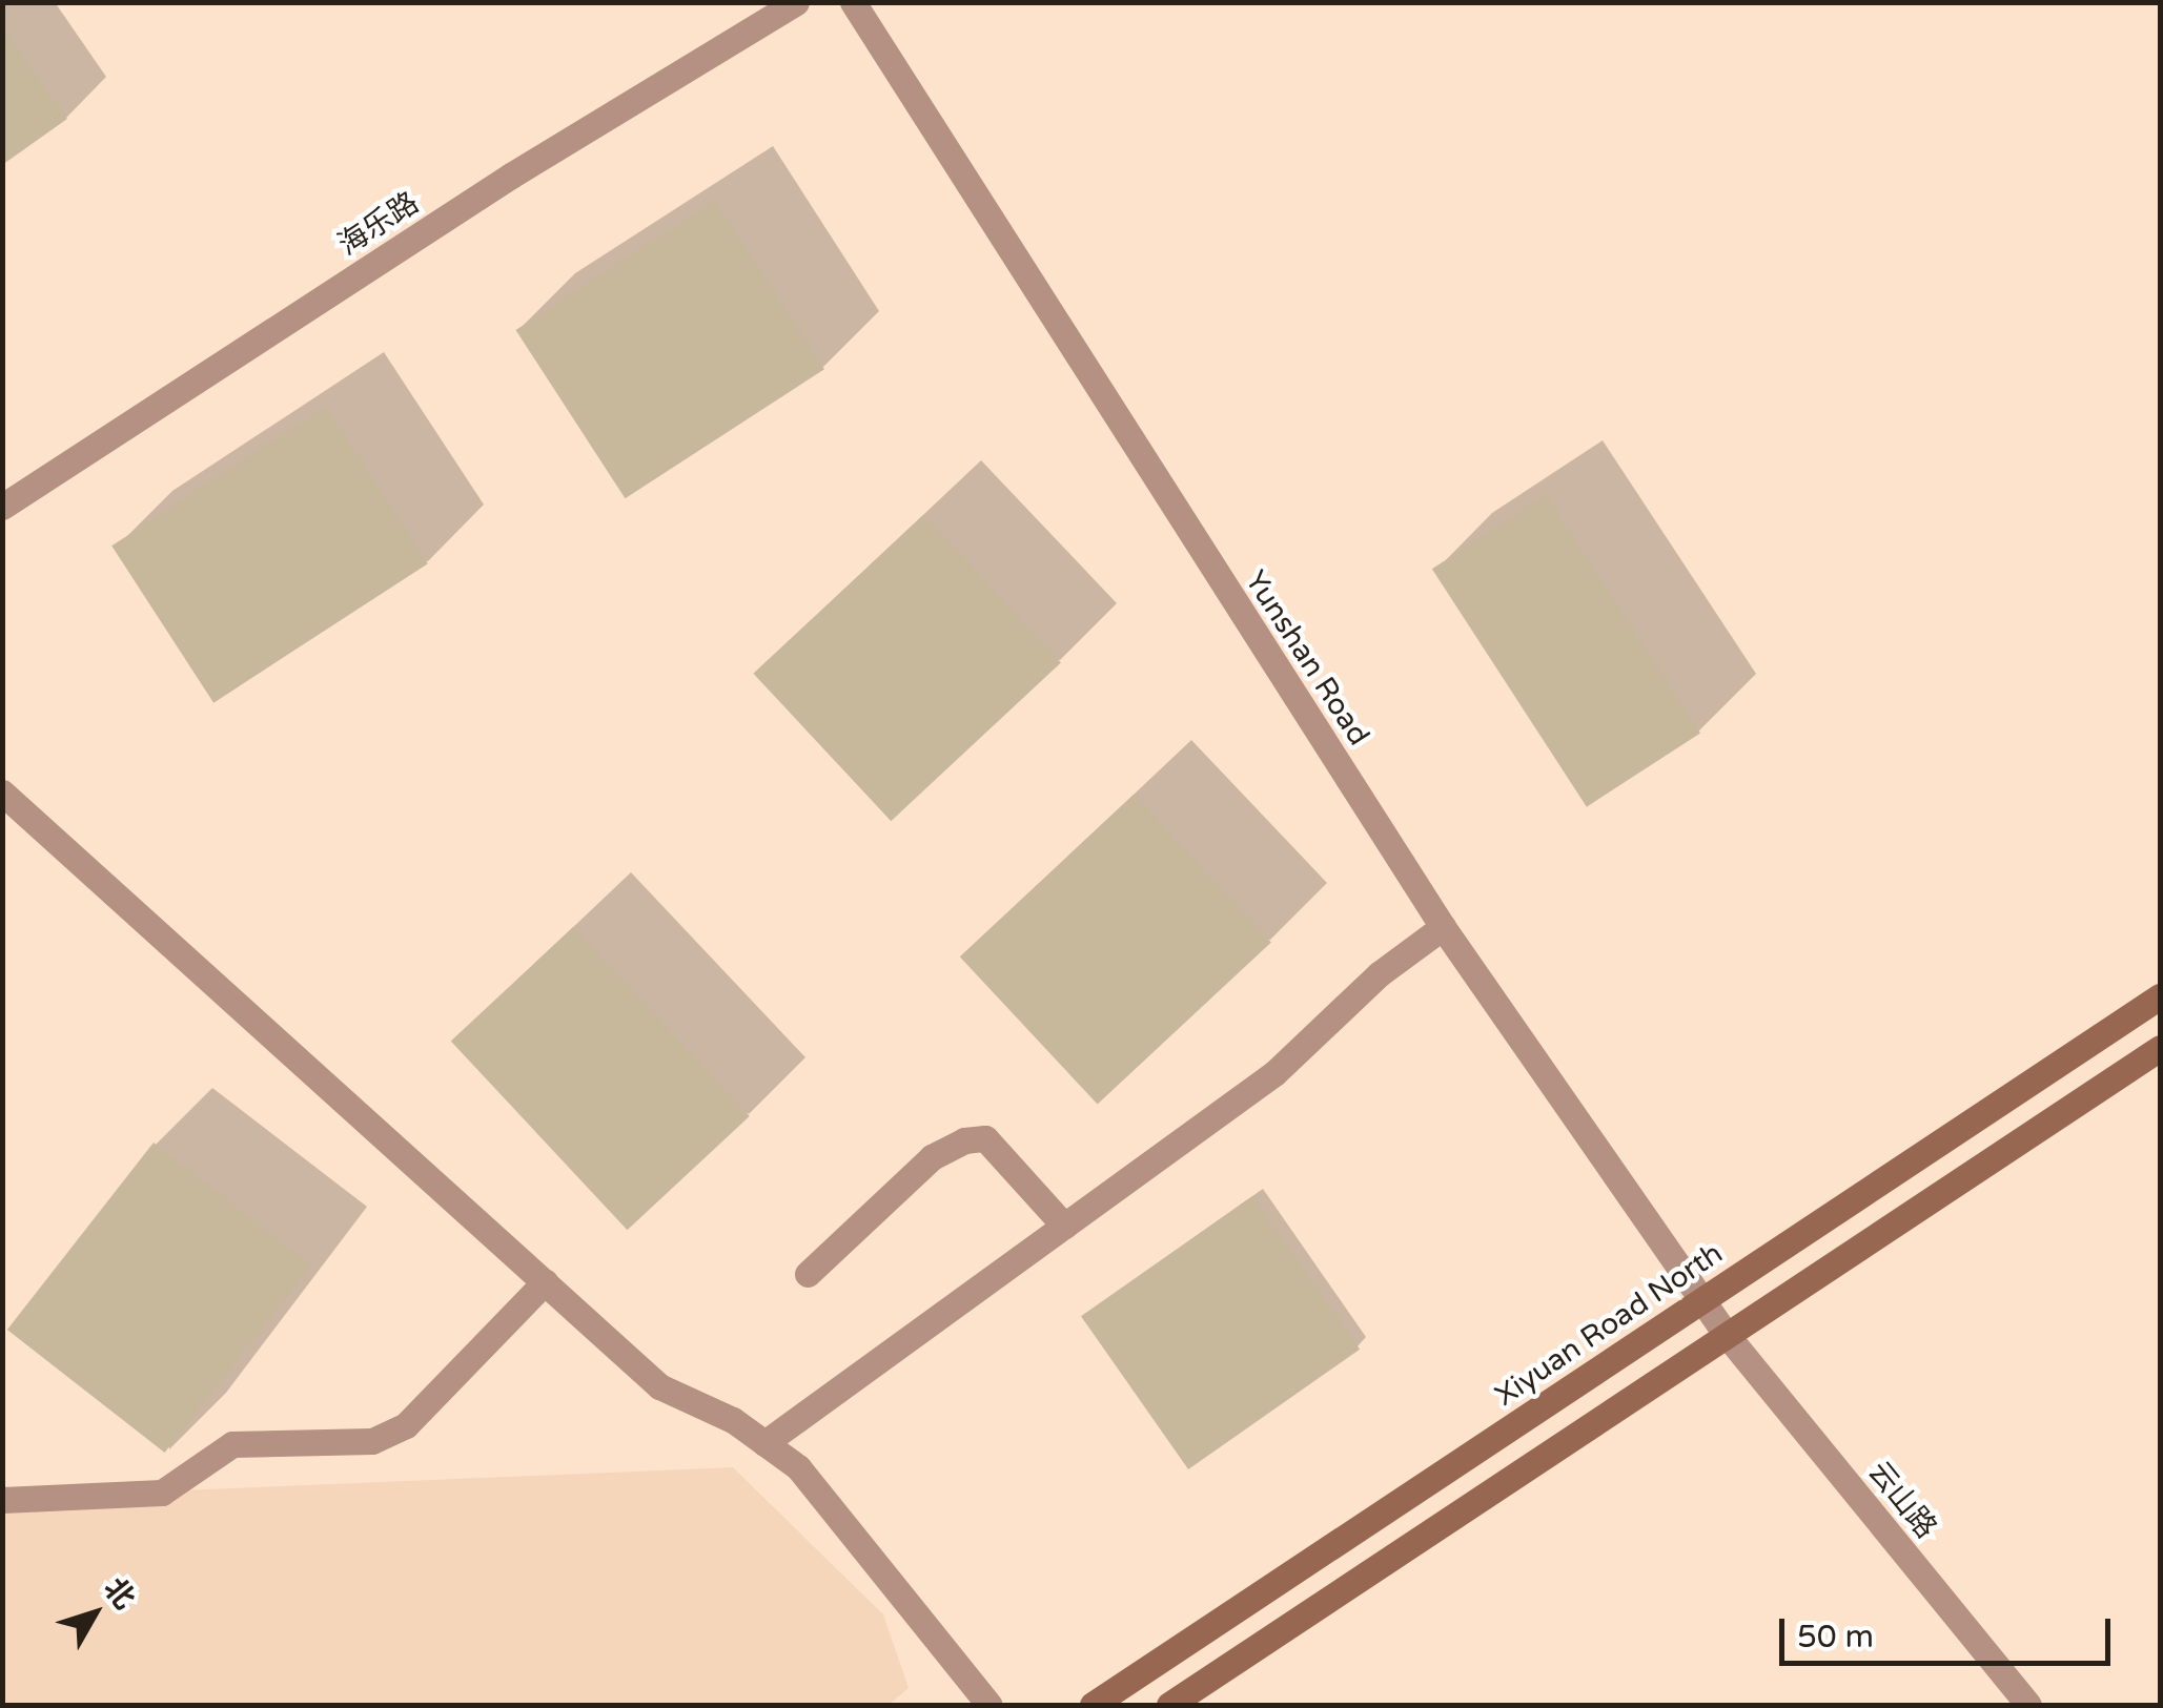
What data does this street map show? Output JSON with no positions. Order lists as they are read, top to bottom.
{
  "streets": {
    "main road": ["Xiyuan Road North"],
    "street": ["海乐路", "Yunshan Road", "云山路"]
  },
  "crossings": [
    ["Yunshan Road", "Xiyuan Road North"],
    ["Yunshan Road", "云山路"]
  ],
  "scale_bar": "50 m",
  "north": "top right"
}
